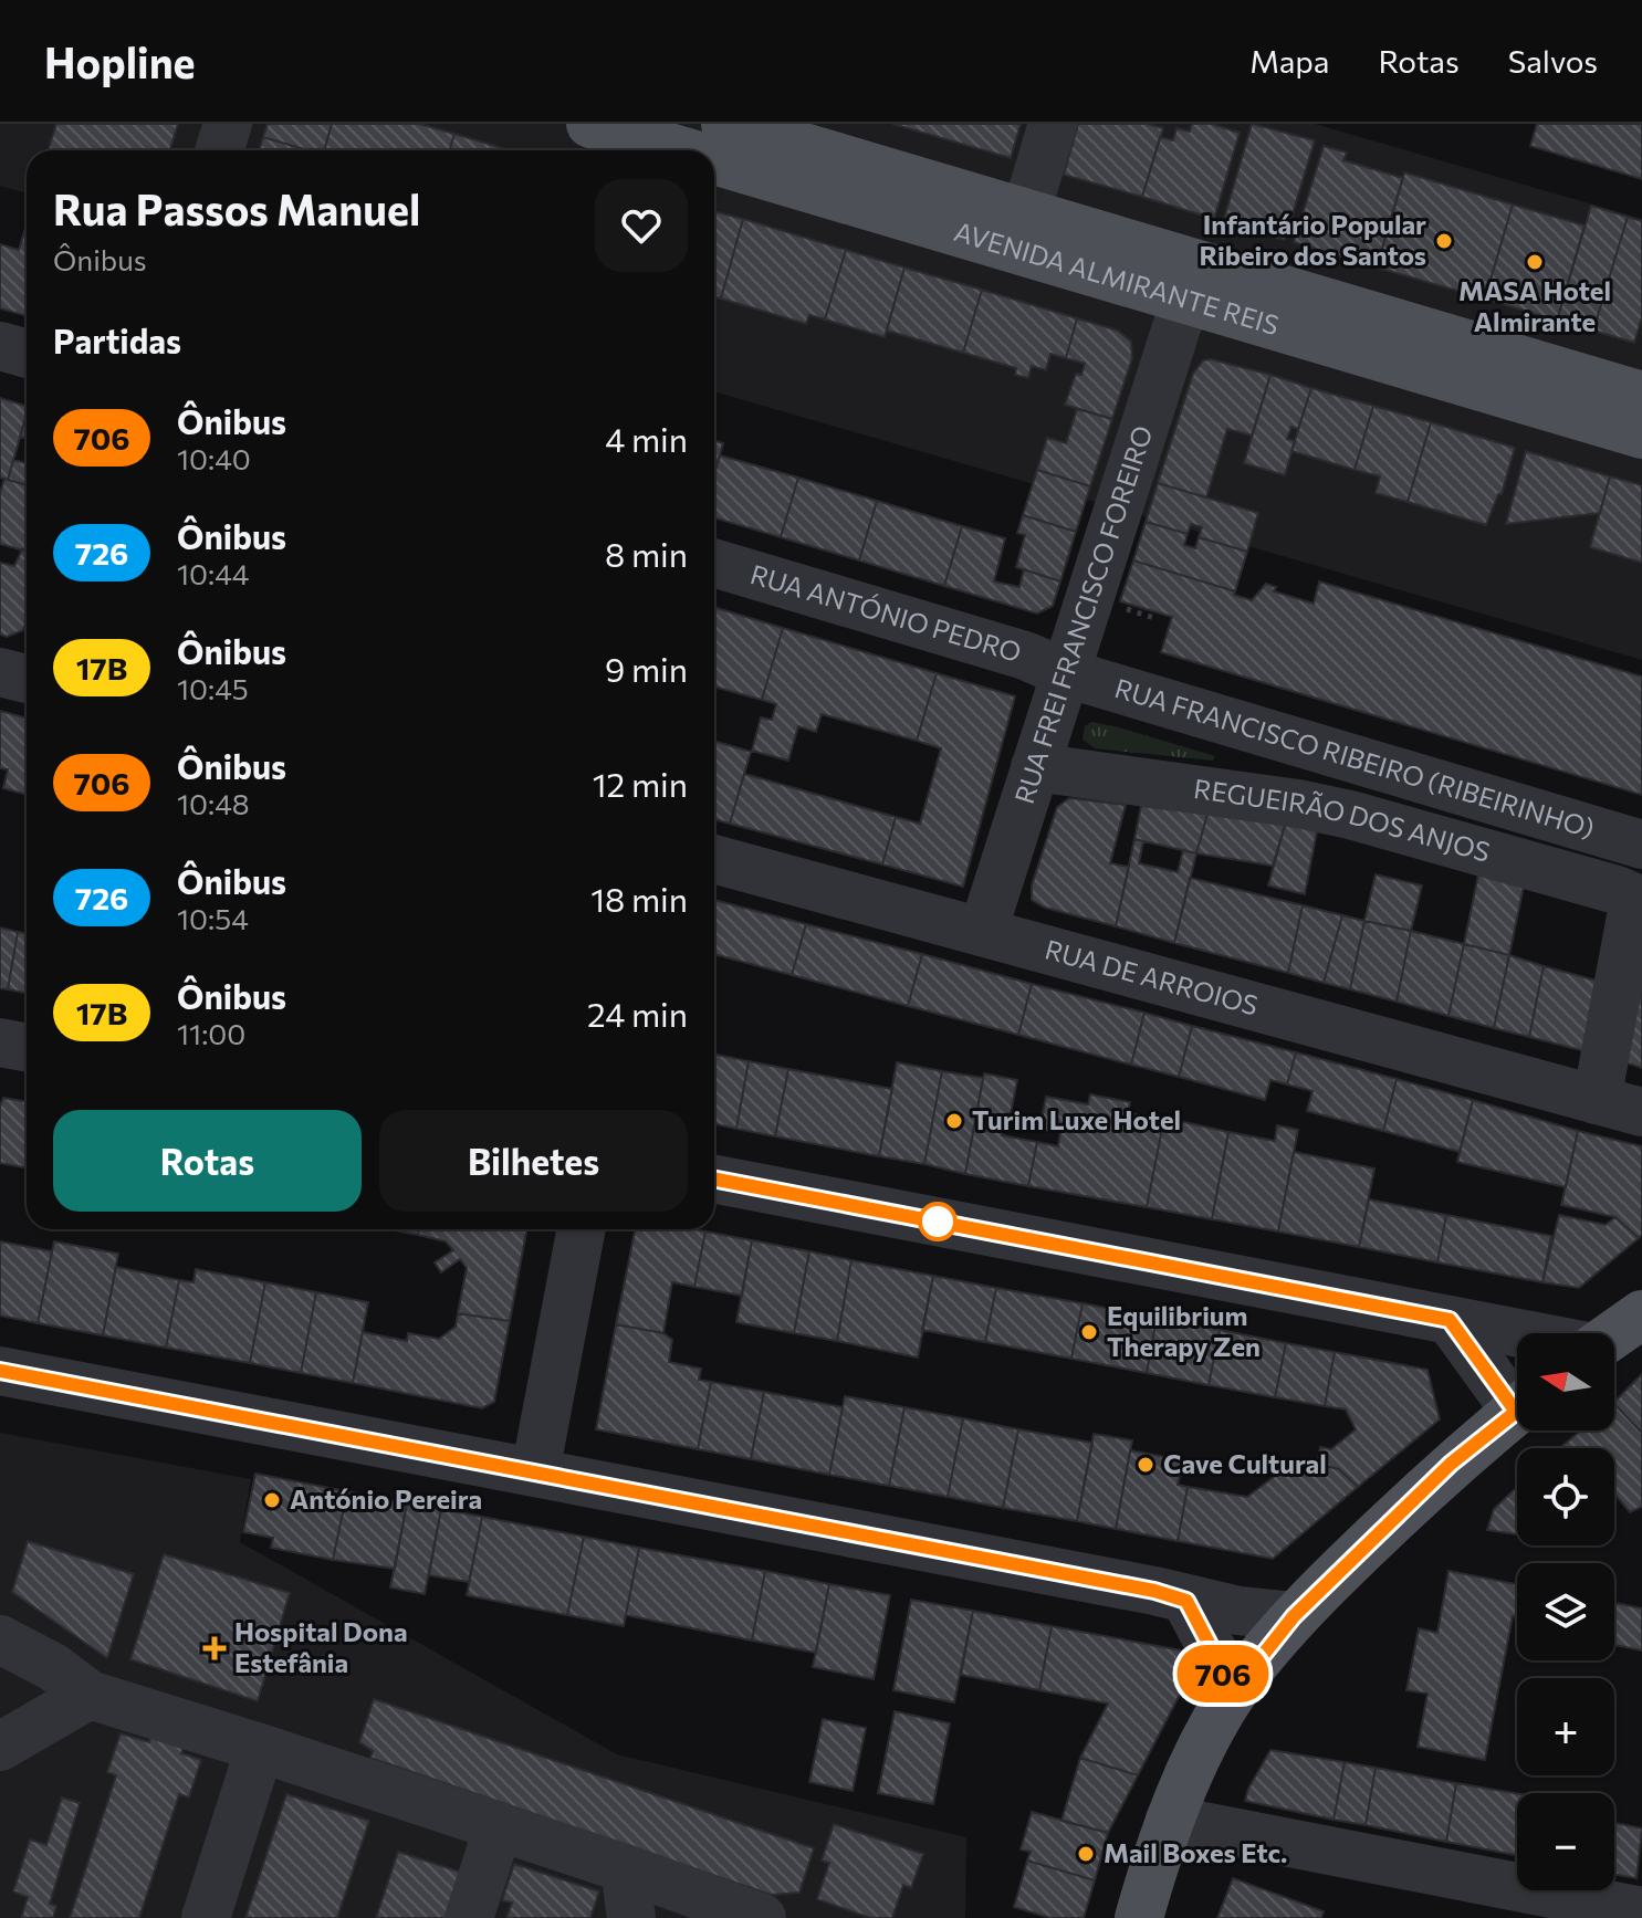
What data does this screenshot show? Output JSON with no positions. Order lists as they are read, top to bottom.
{
  "streets": {
    "main road": ["AVENIDA ALMIRANTE REIS"],
    "street": [
      "RUA ANTÓNIO PEDRO",
      "RUA FREI FRANCISCO FOREIRO",
      "RUA FRANCISCO RIBEIRO (RIBEIRINHO)",
      "REGUEIRÃO DOS ANJOS",
      "RUA DE ARROIOS"
    ]
  },
  "crossings": [
    ["AVENIDA ALMIRANTE REIS", "RUA FREI FRANCISCO FOREIRO"],
    ["RUA ANTÓNIO PEDRO", "RUA FREI FRANCISCO FOREIRO"],
    ["RUA ANTÓNIO PEDRO", "RUA FRANCISCO RIBEIRO (RIBEIRINHO)"],
    ["RUA FREI FRANCISCO FOREIRO", "RUA FRANCISCO RIBEIRO (RIBEIRINHO)"],
    ["RUA FREI FRANCISCO FOREIRO", "REGUEIRÃO DOS ANJOS"],
    ["RUA FREI FRANCISCO FOREIRO", "RUA DE ARROIOS"]
  ],
  "places": {
    "other": [
      "Infantário Popular Ribeiro dos Santos",
      "MASA Hotel Almirante",
      "Turim Luxe Hotel",
      "Equilibrium Therapy Zen",
      "Cave Cultural",
      "António Pereira",
      "Mail Boxes Etc."
    ],
    "health": ["Hospital Dona Estefânia"]
  },
  "lines": ["bus line 706"],
  "north": "left",
  "page": {
    "header": "Hopline",
    "nav": ["Mapa", "Rotas", "Salvos"],
    "on_map": "706",
    "heading": [
      ["Rua Passos Manuel", "Ônibus"],
      "Partidas"
    ],
    "list": [
      {
        "mark": "706",
        "name": "Ônibus",
        "note": "10:40",
        "value": "4 min"
      },
      {
        "mark": "726",
        "name": "Ônibus",
        "note": "10:44",
        "value": "8 min"
      },
      {
        "mark": "17B",
        "name": "Ônibus",
        "note": "10:45",
        "value": "9 min"
      },
      {
        "mark": "706",
        "name": "Ônibus",
        "note": "10:48",
        "value": "12 min"
      },
      {
        "mark": "726",
        "name": "Ônibus",
        "note": "10:54",
        "value": "18 min"
      },
      {
        "mark": "17B",
        "name": "Ônibus",
        "note": "11:00",
        "value": "24 min"
      }
    ],
    "buttons": ["Rotas", "Bilhetes"],
    "map_buttons": ["+", "−"]
  }
}
